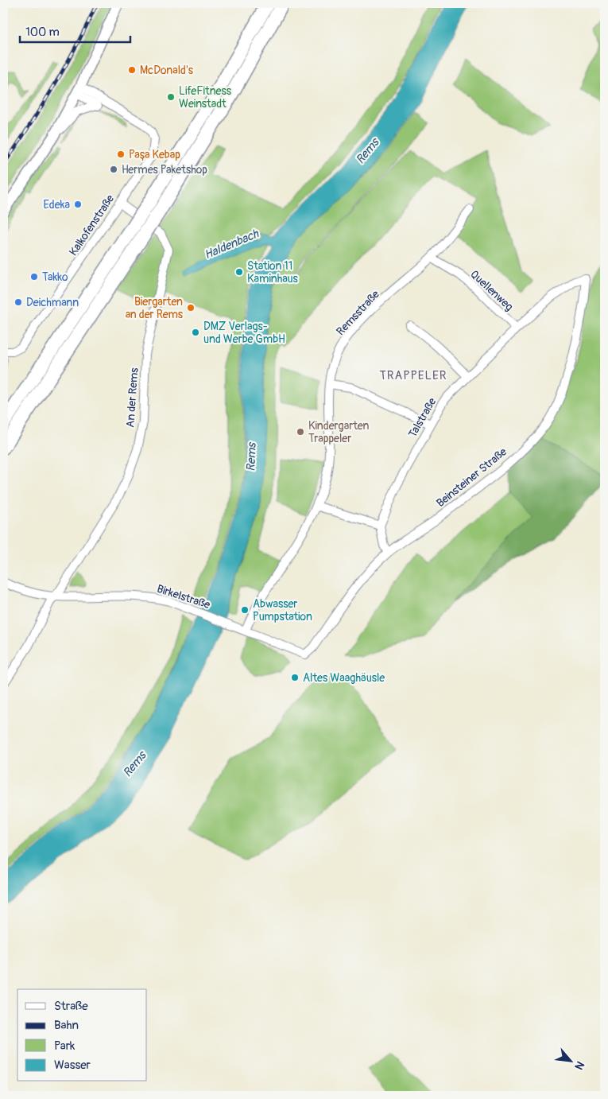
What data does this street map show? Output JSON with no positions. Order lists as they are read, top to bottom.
{
  "streets": {
    "street": [
      "Kalkofenstraße",
      "Quellenweg",
      "Remsstraße",
      "An der Rems",
      "Talstraße",
      "Beinsteiner Straße",
      "Birkelstraße"
    ]
  },
  "crossings": [
    ["Kalkofenstraße", "An der Rems"],
    ["Quellenweg", "Remsstraße"],
    ["Quellenweg", "Talstraße"],
    ["Remsstraße", "Birkelstraße"],
    ["An der Rems", "Birkelstraße"],
    ["Talstraße", "Beinsteiner Straße"],
    ["Beinsteiner Straße", "Birkelstraße"]
  ],
  "districts": ["TRAPPELER"],
  "water": ["Rems", "Haldenbach"],
  "places": [
    "McDonald's",
    "LifeFitness Weinstadt",
    "Paşa Kebap",
    "Hermes Paketshop",
    "Edeka",
    "Station 11 Kaminhaus",
    "Takko",
    "Deichmann",
    "Biergarten an der Rems",
    "DMZ Verlags- und Werbe GmbH",
    "Kindergarten Trappeler",
    "Abwasser Pumpstation",
    "Altes Waaghäusle"
  ],
  "legend": [
    "Straße",
    "Bahn",
    "Park",
    "Wasser"
  ],
  "scale_bar": "100 m",
  "north": "bottom right"
}
